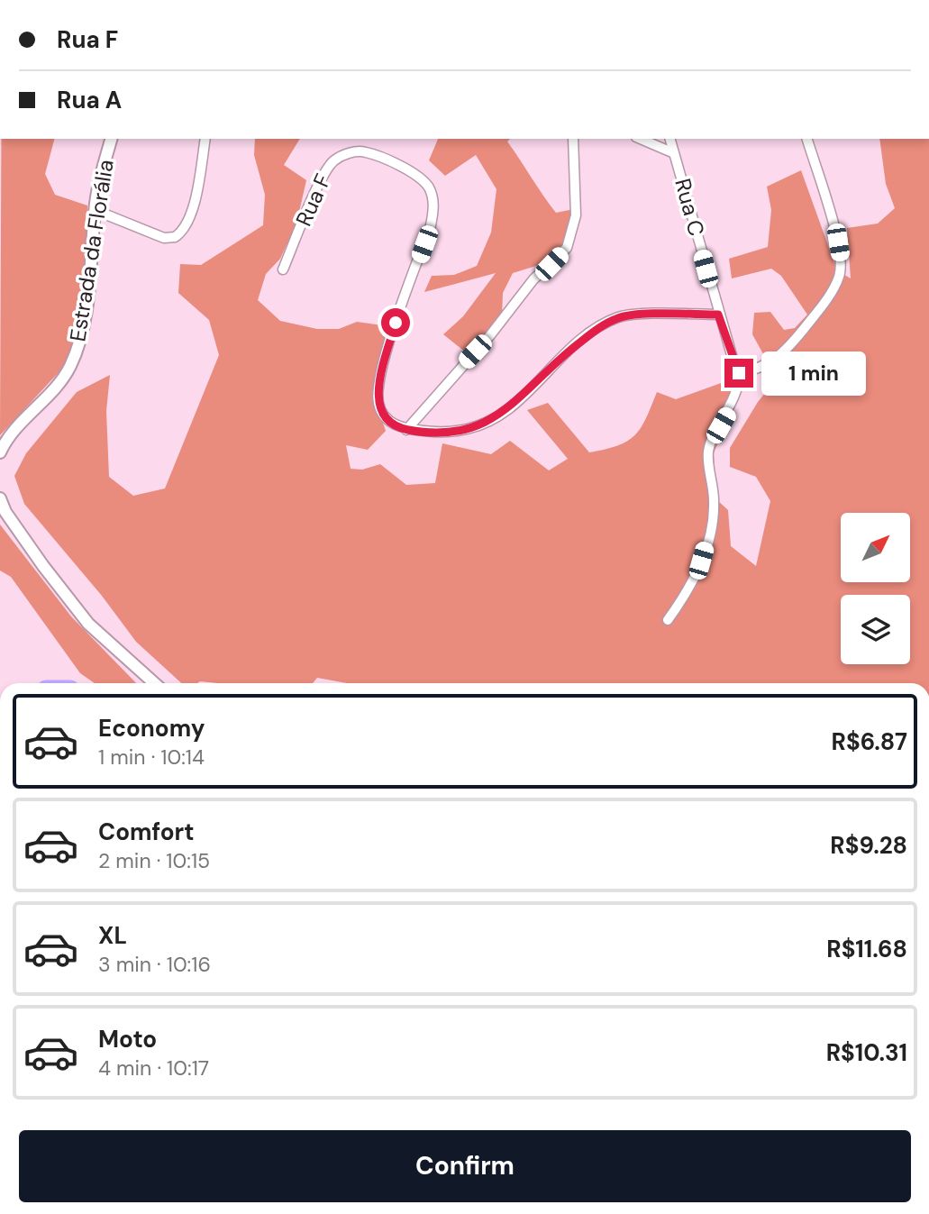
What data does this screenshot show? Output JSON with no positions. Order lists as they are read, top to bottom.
{
  "streets": {
    "street": ["Rua F", "Rua C", "Estrada da Florália"]
  },
  "north": "top right",
  "page": {
    "banner": ["Rua F", "Rua A"],
    "bubble": "1 min",
    "list": [
      {
        "name": "Economy",
        "note": "1 min · 10:14",
        "value": "R$6.87"
      },
      {
        "name": "Comfort",
        "note": "2 min · 10:15",
        "value": "R$9.28"
      },
      {
        "name": "XL",
        "note": "3 min · 10:16",
        "value": "R$11.68"
      },
      {
        "name": "Moto",
        "note": "4 min · 10:17",
        "value": "R$10.31"
      }
    ],
    "buttons": "Confirm"
  }
}
